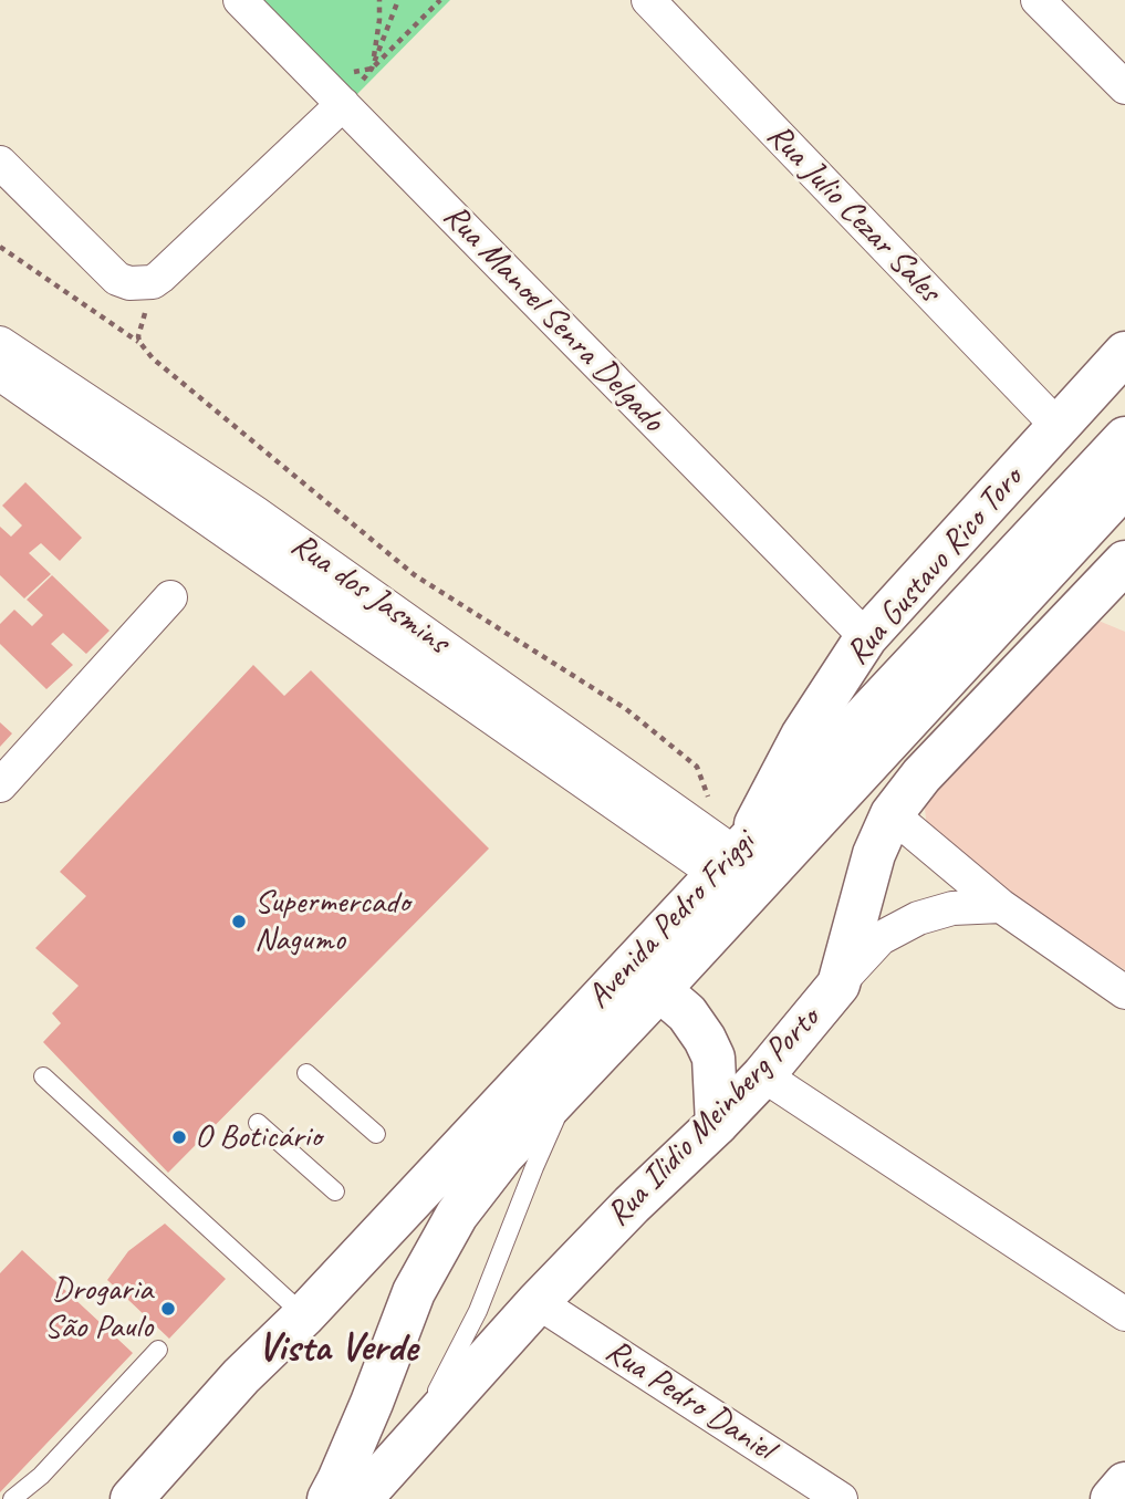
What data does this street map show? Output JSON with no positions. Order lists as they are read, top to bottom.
{
  "streets": {
    "main road": ["Rua Gustavo Rico Toro", "Avenida Pedro Friggi", "Rua Ilidio Meinberg Porto"],
    "street": [
      "Rua Julio Cezar Sales",
      "Rua Manoel Senra Delgado",
      "Rua dos Jasmins",
      "Rua Pedro Daniel"
    ]
  },
  "crossings": [
    ["Rua Julio Cezar Sales", "Rua Gustavo Rico Toro"],
    ["Rua Manoel Senra Delgado", "Rua Gustavo Rico Toro"],
    ["Rua Gustavo Rico Toro", "Rua dos Jasmins"],
    ["Rua Gustavo Rico Toro", "Avenida Pedro Friggi"],
    ["Rua dos Jasmins", "Avenida Pedro Friggi"],
    ["Rua Ilidio Meinberg Porto", "Rua Pedro Daniel"]
  ],
  "districts": ["Vista Verde"],
  "places": ["Supermercado Nagumo", "O Boticário", "Drogaria São Paulo"]
}
